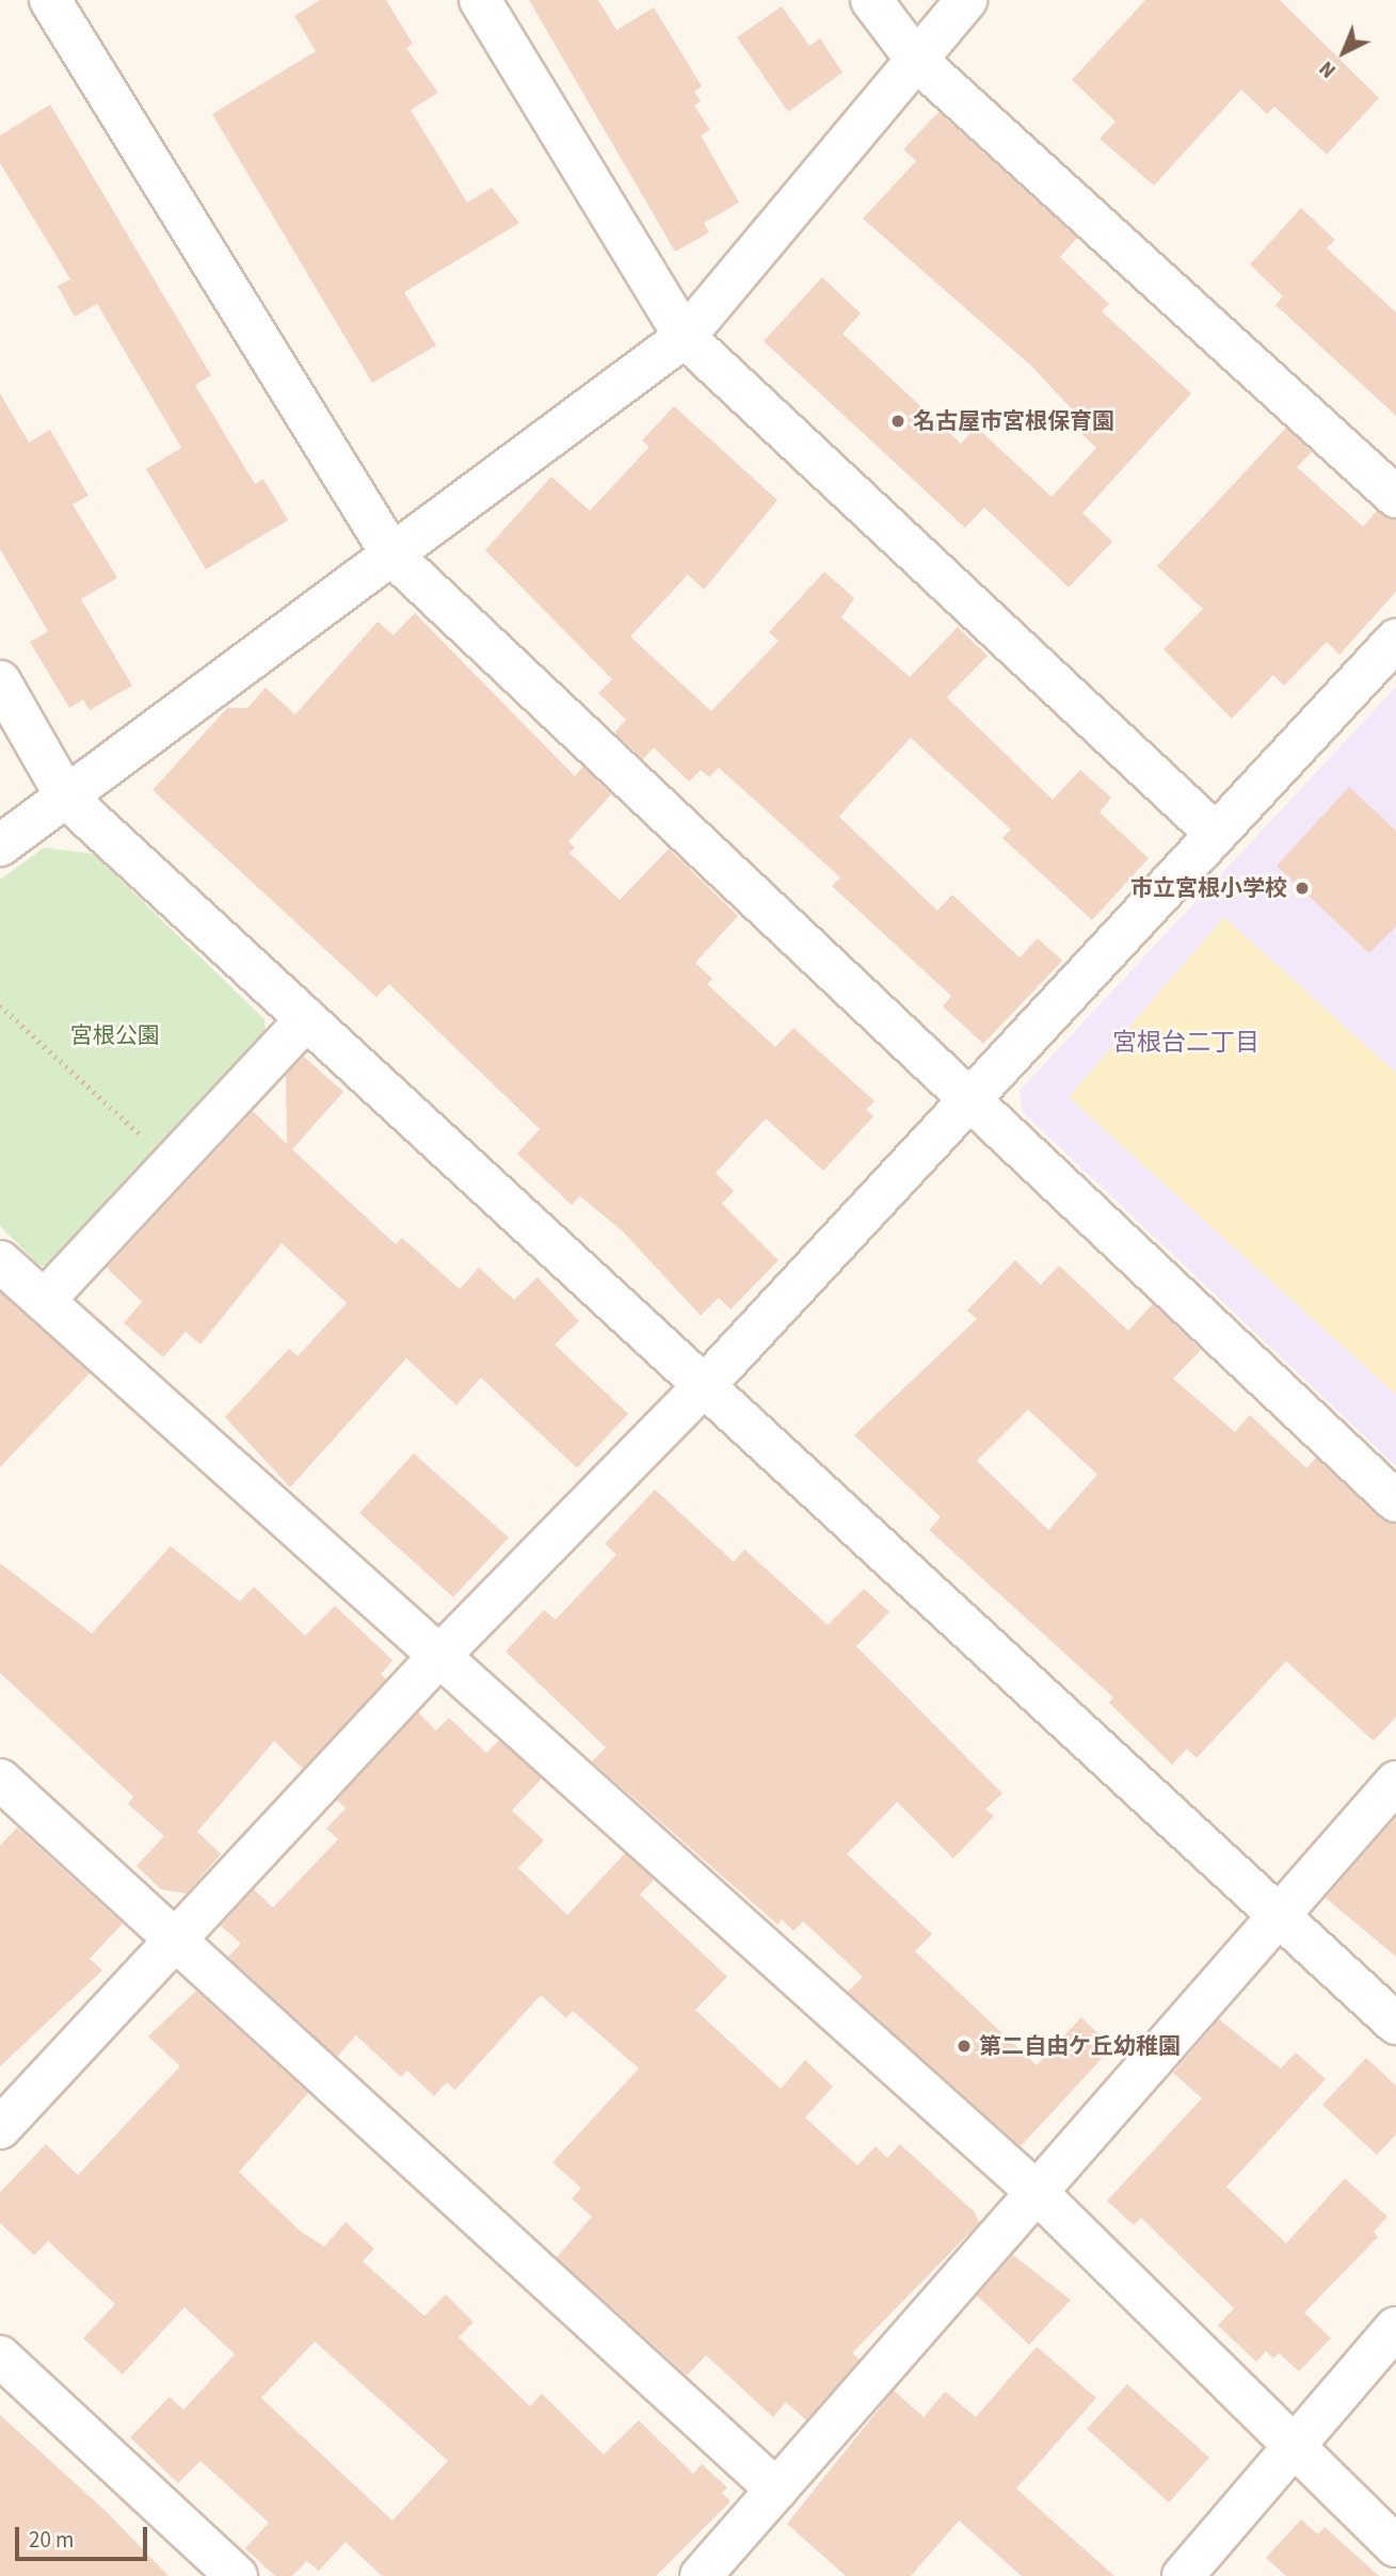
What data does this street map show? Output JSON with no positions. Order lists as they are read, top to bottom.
{
  "districts": ["宮根台二丁目"],
  "parks": ["宮根公園"],
  "places": ["名古屋市宮根保育園", "市立宮根小学校", "第二自由ケ丘幼稚園"],
  "scale_bar": "20 m",
  "north": "bottom left"
}
